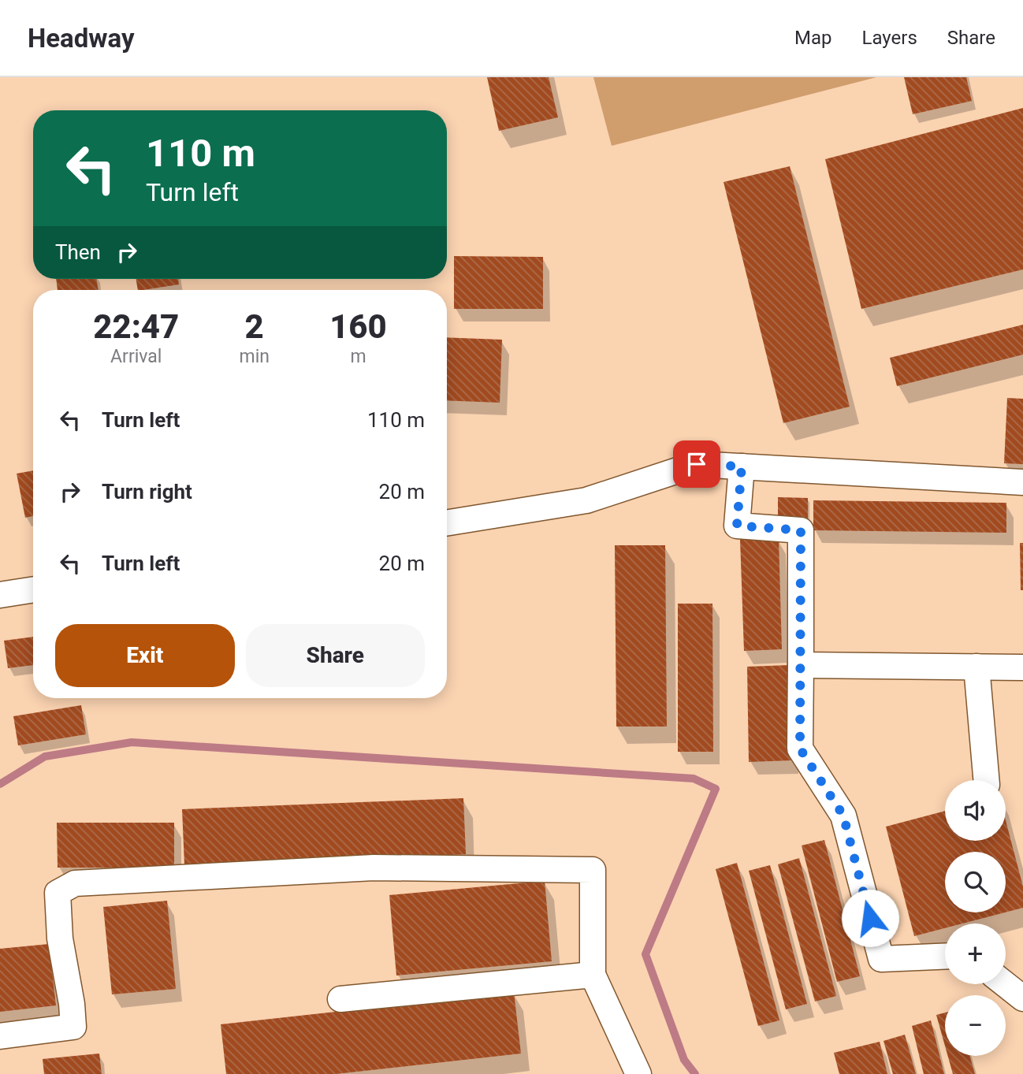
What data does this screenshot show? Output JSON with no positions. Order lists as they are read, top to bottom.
{
  "page": {
    "header": "Headway",
    "nav": ["Map", "Layers", "Share"],
    "turn": ["110 m", "Turn left"],
    "then": "Then",
    "eta": [
      "22:47",
      "Arrival",
      "2",
      "min",
      "160",
      "m"
    ],
    "list": [
      {
        "name": "Turn left",
        "value": "110 m"
      },
      {
        "name": "Turn right",
        "value": "20 m"
      },
      {
        "name": "Turn left",
        "value": "20 m"
      }
    ],
    "buttons": ["Exit", "Share"],
    "map_buttons": ["+", "−"]
  }
}
